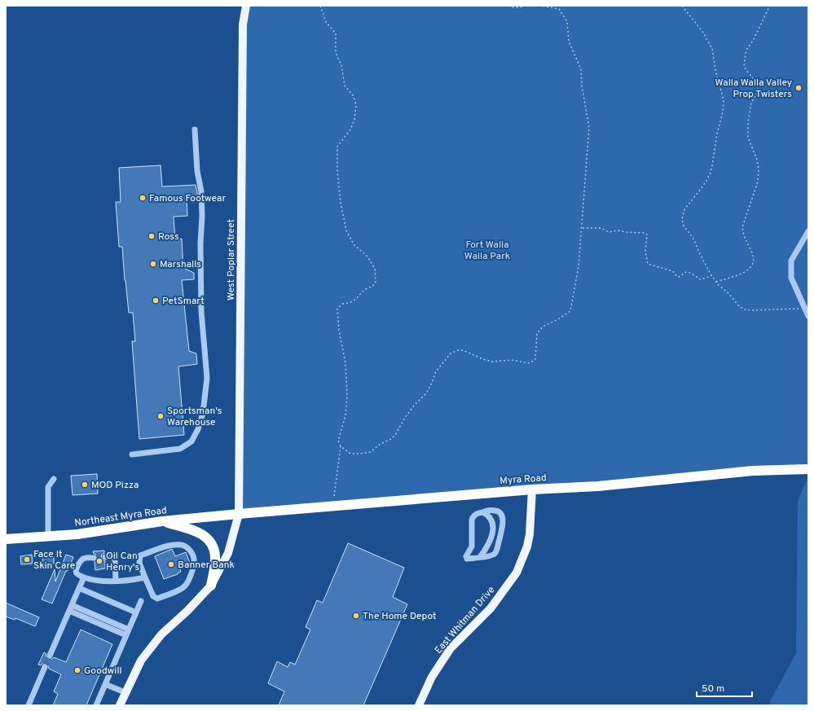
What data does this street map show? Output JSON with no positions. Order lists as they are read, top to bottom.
{
  "streets": {
    "highway": ["Myra Road", "Northeast Myra Road"],
    "main road": ["West Poplar Street", "East Whitman Drive"]
  },
  "crossings": [
    ["West Poplar Street", "Myra Road"],
    ["West Poplar Street", "Northeast Myra Road"],
    ["Myra Road", "Northeast Myra Road"],
    ["Myra Road", "East Whitman Drive"]
  ],
  "parks": ["Fort Walla Walla Park"],
  "places": [
    "Walla Walla Valley Prop Twisters",
    "Famous Footwear",
    "Ross",
    "Marshalls",
    "PetSmart",
    "Sportsman's Warehouse",
    "MOD Pizza",
    "Face It Skin Care",
    "Oil Can Henry's",
    "Banner Bank",
    "The Home Depot",
    "Goodwill"
  ],
  "scale_bar": "50 m"
}
